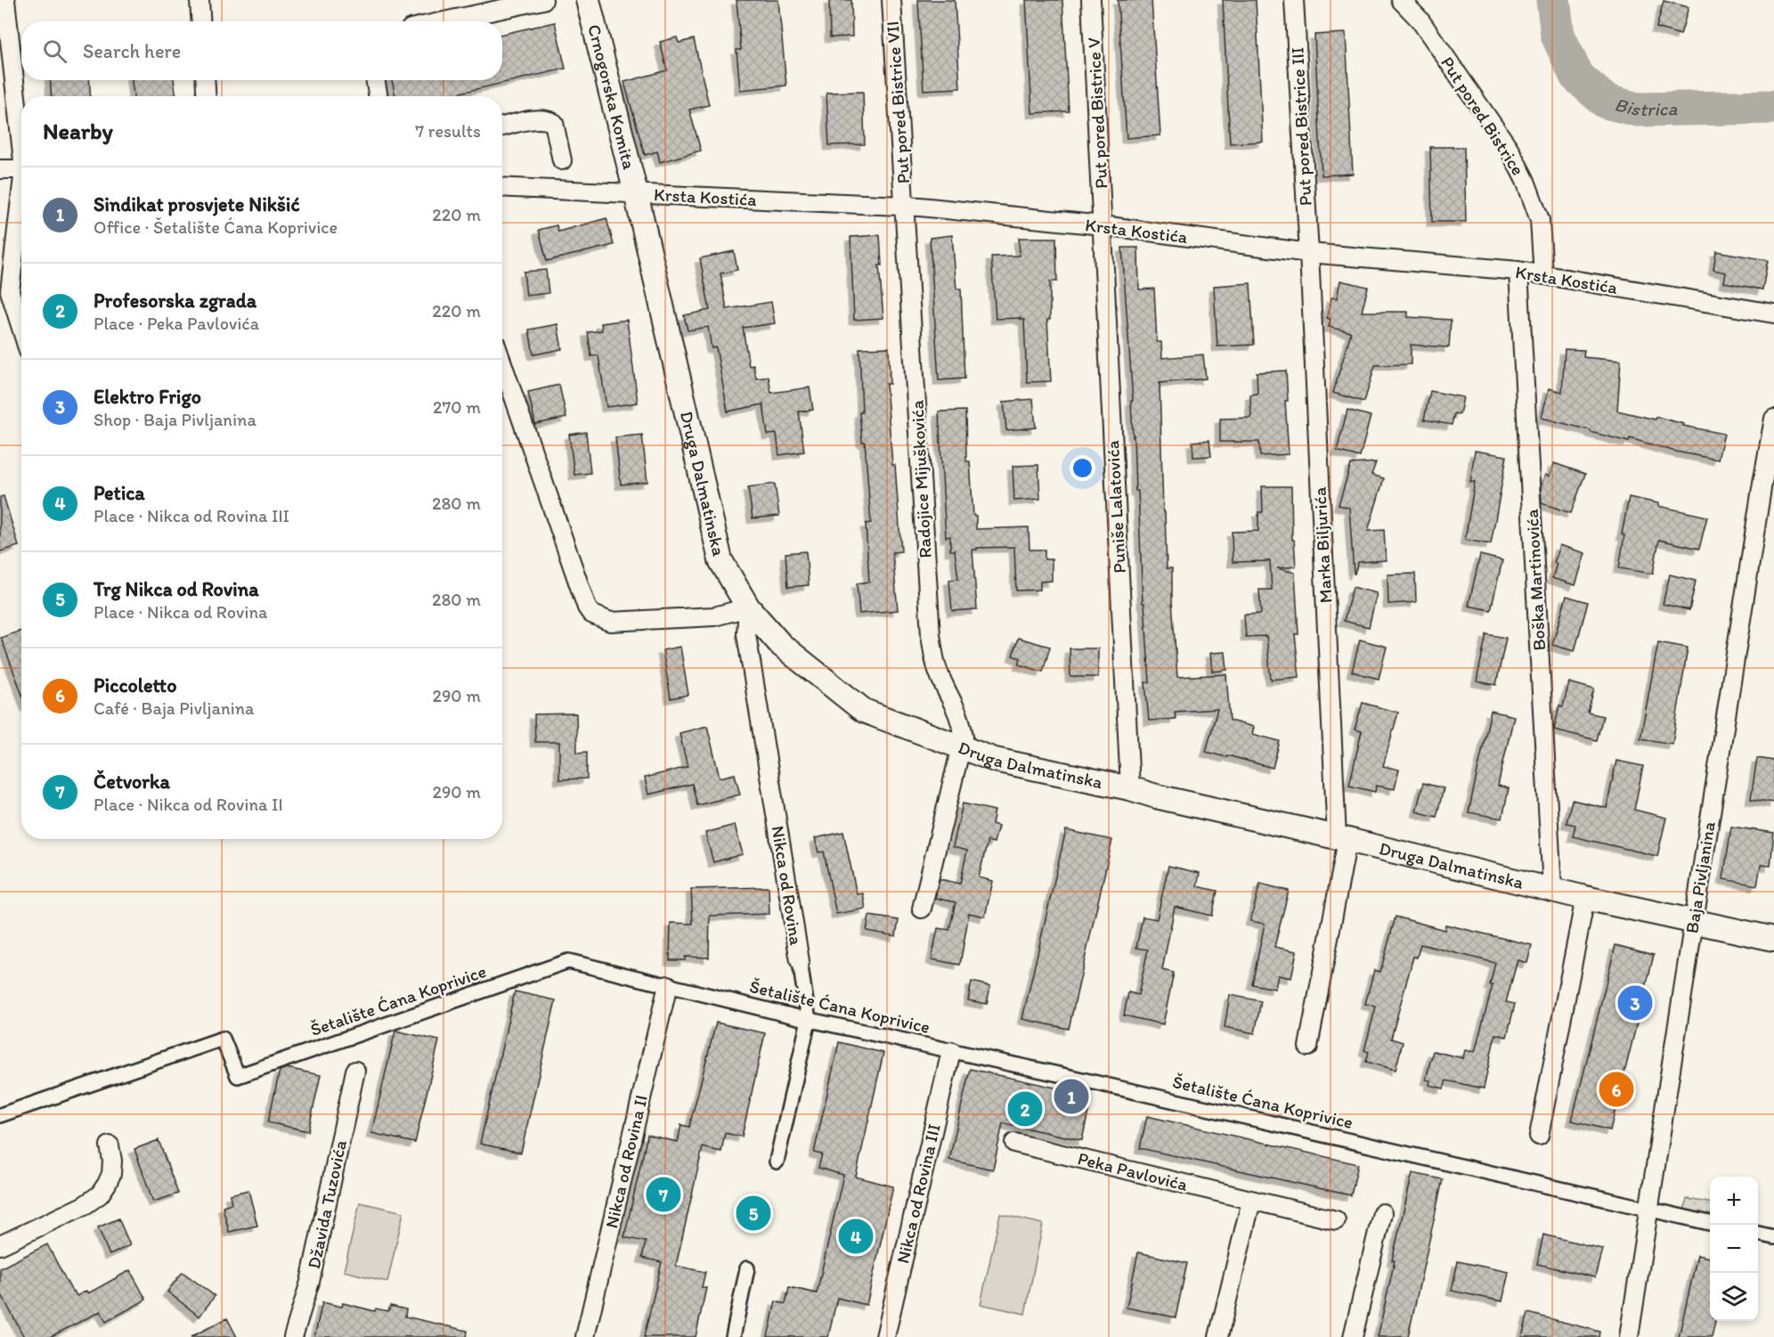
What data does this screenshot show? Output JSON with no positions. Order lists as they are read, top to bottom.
{
  "streets": {
    "street": [
      "Crnogorska Komita",
      "Put pored Bistrice VII",
      "Put pored Bistrice V",
      "Put pored Bistrice",
      "Put pored Bistrice III",
      "Krsta Kostića",
      "Radojice Mijuškovića",
      "Druga Dalmatinska",
      "Puniše Lalatovića",
      "Marka Biljurića",
      "Boška Martinovića",
      "Baja Pivljanina",
      "Nikca od Rovina",
      "Šetalište Ćana Koprivice",
      "Nikca od Rovina II",
      "Peka Pavlovića",
      "Nikca od Rovina III",
      "Džavida Tuzovića"
    ]
  },
  "crossings": [
    ["Crnogorska Komita", "Krsta Kostića"],
    ["Crnogorska Komita", "Druga Dalmatinska"],
    ["Put pored Bistrice VII", "Krsta Kostića"],
    ["Put pored Bistrice VII", "Radojice Mijuškovića"],
    ["Put pored Bistrice V", "Krsta Kostića"],
    ["Put pored Bistrice V", "Puniše Lalatovića"],
    ["Put pored Bistrice", "Krsta Kostića"],
    ["Put pored Bistrice III", "Krsta Kostića"],
    ["Put pored Bistrice III", "Marka Biljurića"],
    ["Krsta Kostića", "Radojice Mijuškovića"],
    ["Krsta Kostića", "Druga Dalmatinska"],
    ["Krsta Kostića", "Puniše Lalatovića"],
    ["Krsta Kostića", "Marka Biljurića"],
    ["Krsta Kostića", "Boška Martinovića"],
    ["Radojice Mijuškovića", "Druga Dalmatinska"],
    ["Druga Dalmatinska", "Puniše Lalatovića"],
    ["Druga Dalmatinska", "Marka Biljurića"],
    ["Druga Dalmatinska", "Boška Martinovića"],
    ["Druga Dalmatinska", "Baja Pivljanina"],
    ["Druga Dalmatinska", "Nikca od Rovina"],
    ["Baja Pivljanina", "Šetalište Ćana Koprivice"],
    ["Nikca od Rovina", "Šetalište Ćana Koprivice"],
    ["Šetalište Ćana Koprivice", "Nikca od Rovina II"],
    ["Šetalište Ćana Koprivice", "Nikca od Rovina III"]
  ],
  "water": ["Bistrica"],
  "page": {
    "search": "Search here",
    "heading": ["Nearby", "7 results"],
    "list": [
      {
        "mark": "1",
        "name": "Sindikat prosvjete Nikšić",
        "note": "Office · Šetalište Ćana Koprivice",
        "value": "220 m"
      },
      {
        "mark": "2",
        "name": "Profesorska zgrada",
        "note": "Place · Peka Pavlovića",
        "value": "220 m"
      },
      {
        "mark": "3",
        "name": "Elektro Frigo",
        "note": "Shop · Baja Pivljanina",
        "value": "270 m"
      },
      {
        "mark": "4",
        "name": "Petica",
        "note": "Place · Nikca od Rovina III",
        "value": "280 m"
      },
      {
        "mark": "5",
        "name": "Trg Nikca od Rovina",
        "note": "Place · Nikca od Rovina",
        "value": "280 m"
      },
      {
        "mark": "6",
        "name": "Piccoletto",
        "note": "Café · Baja Pivljanina",
        "value": "290 m"
      },
      {
        "mark": "7",
        "name": "Četvorka",
        "note": "Place · Nikca od Rovina II",
        "value": "290 m"
      }
    ],
    "pins": [
      "3",
      "6",
      "1",
      "2",
      "7",
      "5",
      "4"
    ],
    "map_buttons": ["+", "−"]
  }
}
